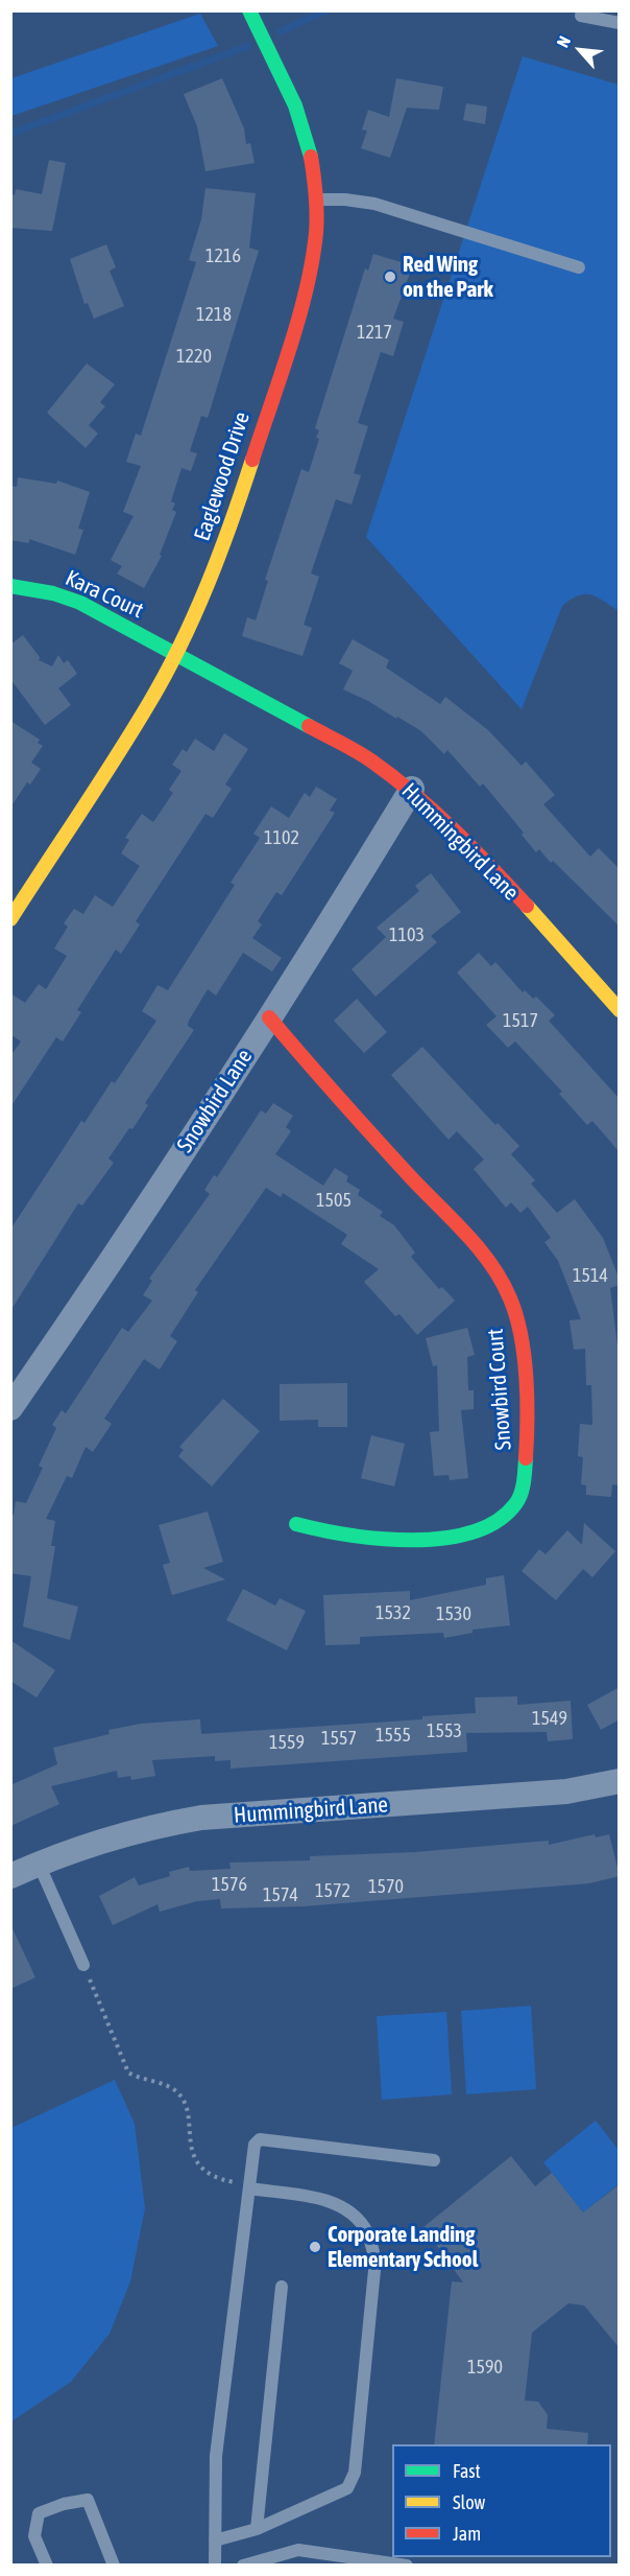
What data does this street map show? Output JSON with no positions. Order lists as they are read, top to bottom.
{
  "streets": {
    "street": [
      "Eaglewood Drive",
      "Kara Court",
      "Hummingbird Lane",
      "Snowbird Lane",
      "Snowbird Court"
    ]
  },
  "crossings": [
    ["Eaglewood Drive", "Kara Court"],
    ["Eaglewood Drive", "Hummingbird Lane"],
    ["Kara Court", "Hummingbird Lane"],
    ["Hummingbird Lane", "Snowbird Lane"],
    ["Snowbird Lane", "Snowbird Court"]
  ],
  "places": ["Red Wing on the Park", "Corporate Landing Elementary School"],
  "house_numbers": [
    "1216",
    "1218",
    "1217",
    "1220",
    "1102",
    "1103",
    "1517",
    "1505",
    "1514",
    "1532",
    "1530",
    "1549",
    "1553",
    "1555",
    "1557",
    "1559",
    "1576",
    "1570",
    "1572",
    "1574",
    "1590"
  ],
  "legend": ["Fast", "Slow", "Jam"],
  "north": "top left"
}
